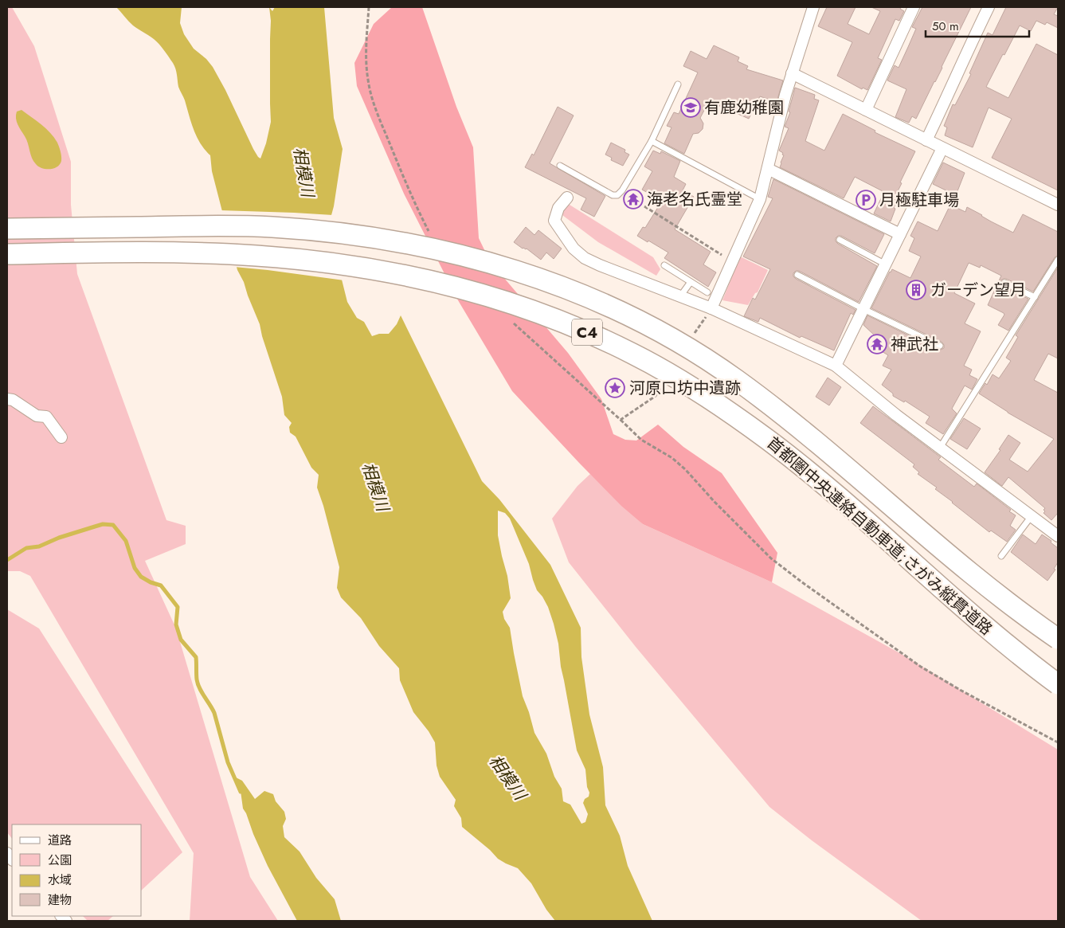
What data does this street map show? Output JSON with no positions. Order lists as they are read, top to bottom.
{
  "streets": {
    "highway": ["C4", "首都圏中央連絡自動車道;さがみ縦貫道路"]
  },
  "water": ["相模川"],
  "places": {
    "school or university": ["有鹿幼稚園"],
    "temple": ["海老名氏霊堂", "神武社"],
    "parking": ["月極駐車場"],
    "building": ["ガーデン望月"],
    "place": ["河原口坊中遺跡"]
  },
  "legend": [
    "道路",
    "公園",
    "水域",
    "建物"
  ],
  "scale_bar": "50 m"
}
